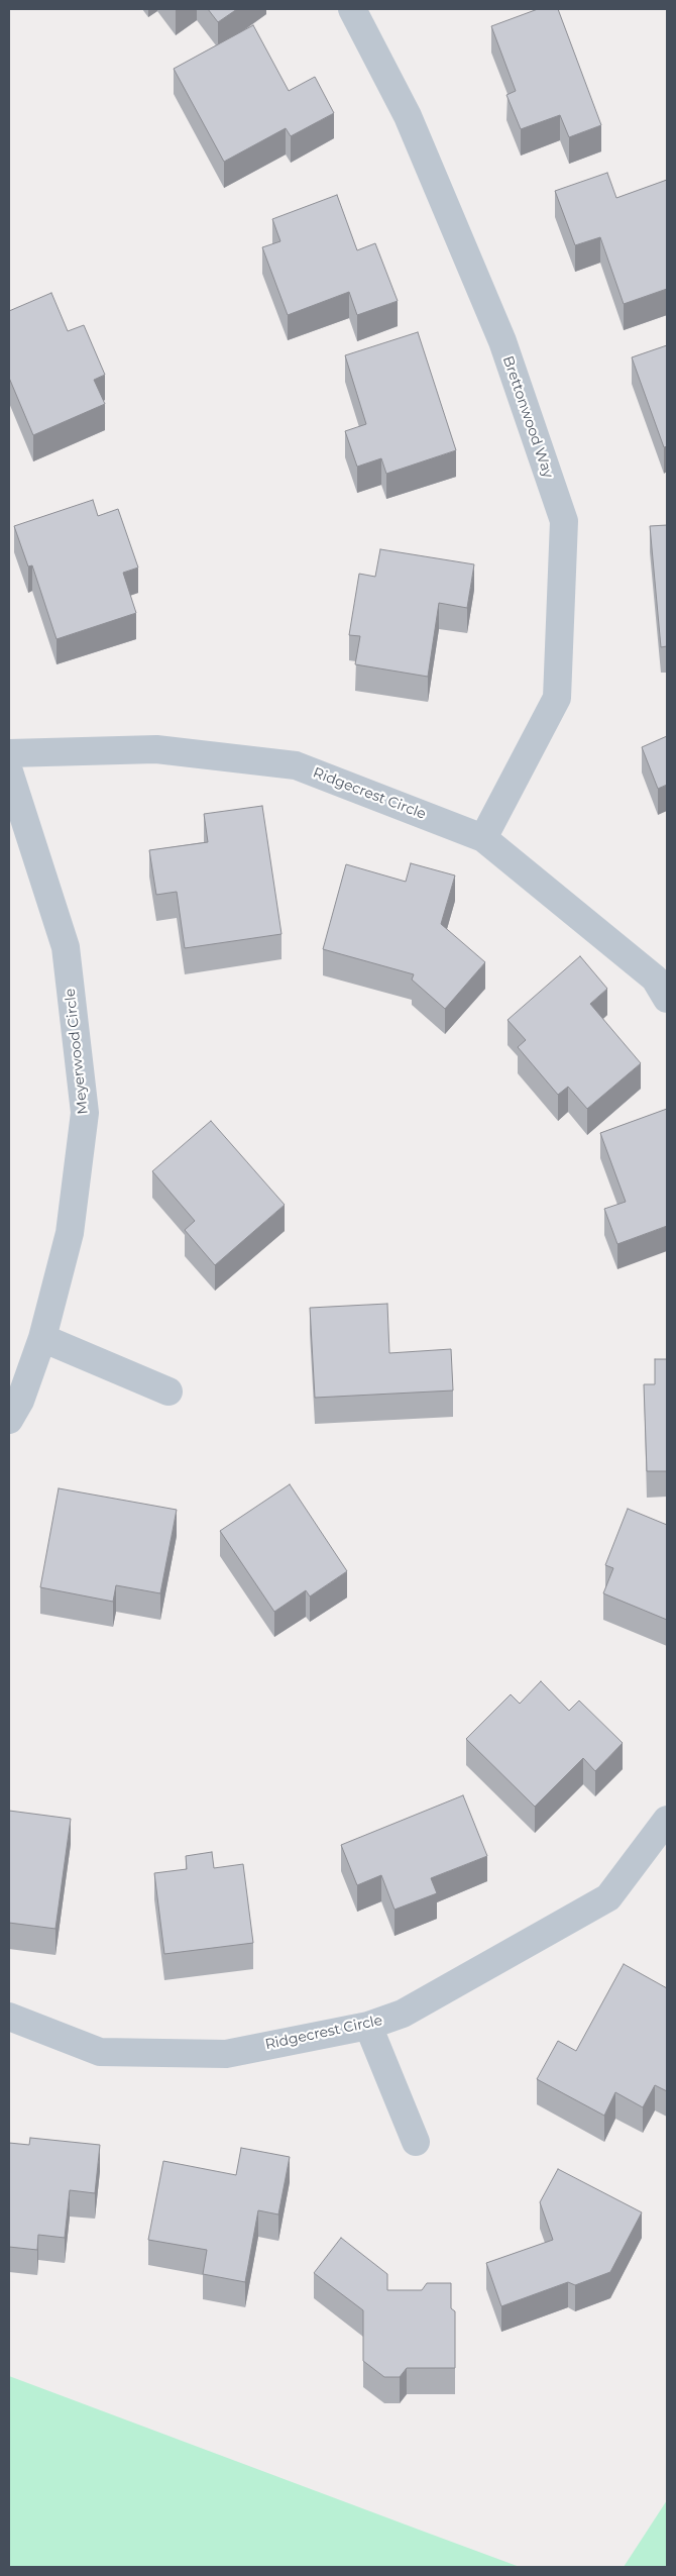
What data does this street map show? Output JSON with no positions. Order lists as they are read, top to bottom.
{
  "streets": {
    "street": ["Brettonwood Way", "Ridgecrest Circle", "Meyerwood Circle"]
  },
  "crossings": [
    ["Brettonwood Way", "Ridgecrest Circle"]
  ]
}
